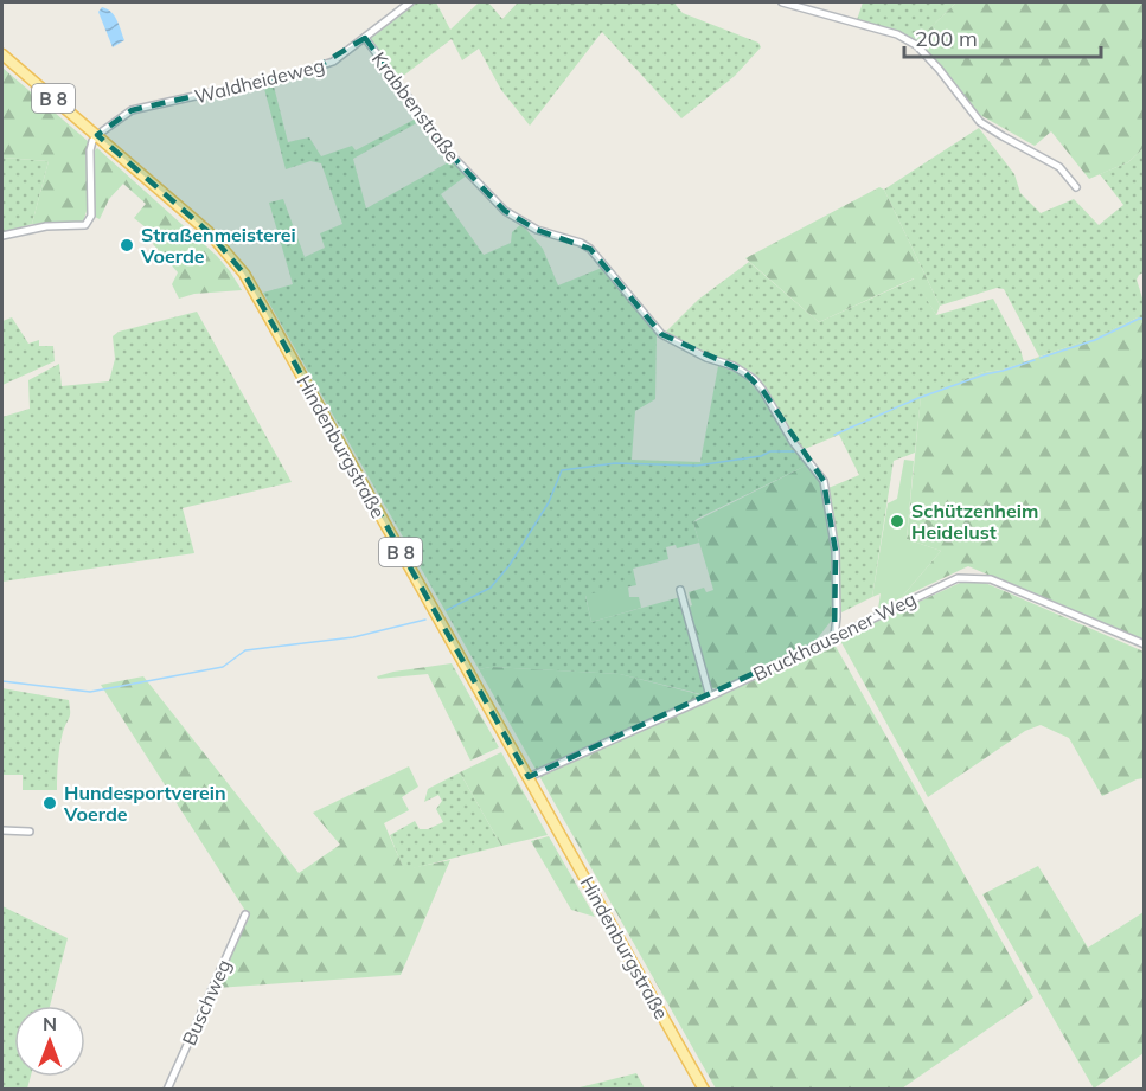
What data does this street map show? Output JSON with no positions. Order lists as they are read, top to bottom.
{
  "streets": {
    "main road": ["B 8", "Hindenburgstraße"],
    "street": [
      "Waldheideweg",
      "Krabbenstraße",
      "Bruckhausener Weg",
      "Buschweg"
    ]
  },
  "crossings": [
    ["Waldheideweg", "Krabbenstraße"],
    ["Waldheideweg", "Hindenburgstraße"],
    ["Krabbenstraße", "Bruckhausener Weg"],
    ["Hindenburgstraße", "Bruckhausener Weg"]
  ],
  "places": ["Straßenmeisterei Voerde", "Schützenheim Heidelust", "Hundesportverein Voerde"],
  "scale_bar": "200 m",
  "north": "top"
}
